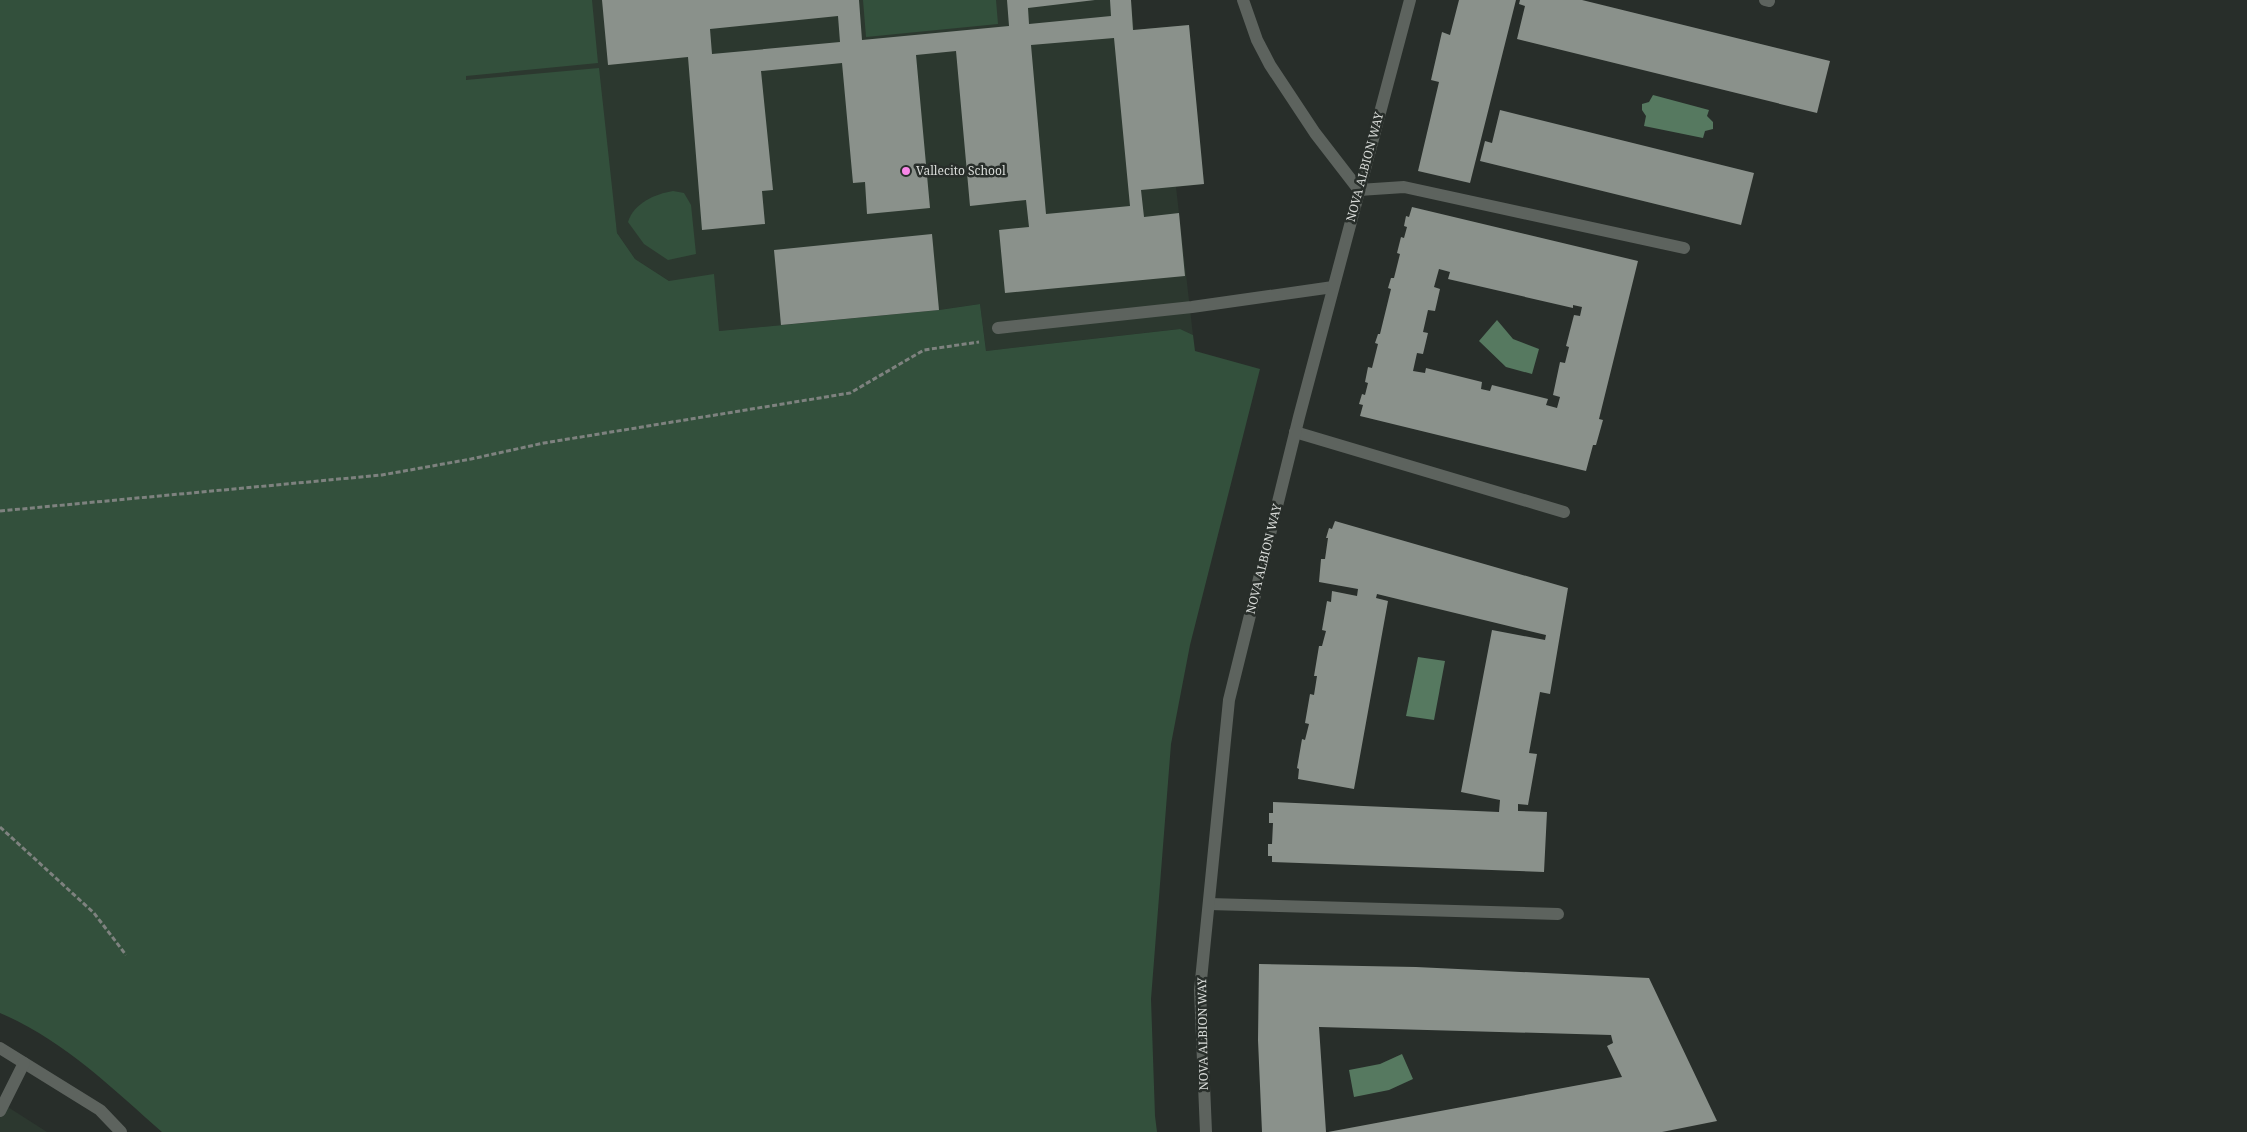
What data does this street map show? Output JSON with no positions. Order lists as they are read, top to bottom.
{
  "streets": {
    "street": ["NOVA ALBION WAY"]
  },
  "places": ["Vallecito School"]
}
